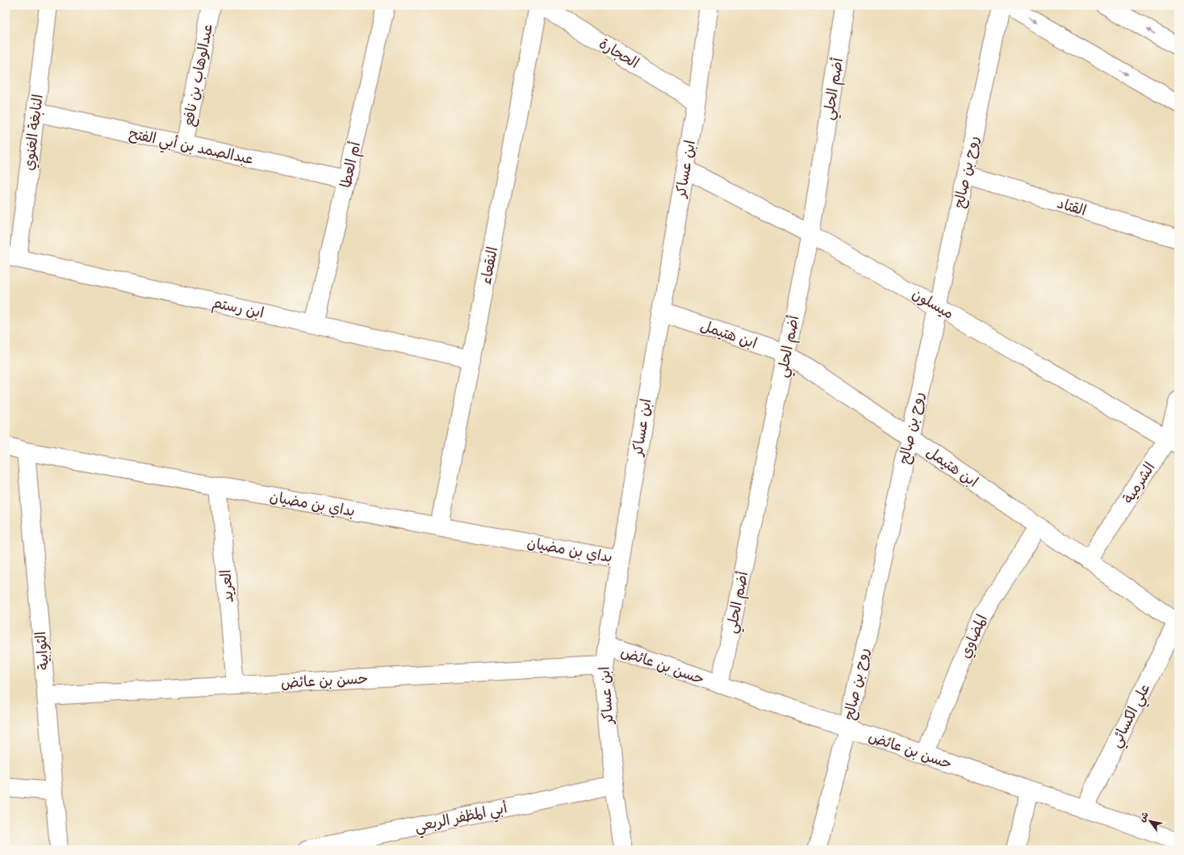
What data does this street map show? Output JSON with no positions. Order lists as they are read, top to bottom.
{
  "streets": {
    "street": [
      "الحجارة",
      "عبدالوهاب بن نافع",
      "أضم الحلي",
      "النابغة الغنوي",
      "عبدالصمد بن أبي الفتح",
      "أم العطا",
      "ابن عساكر",
      "روح بن صالح",
      "القتاد",
      "النقعاء",
      "ميسلون",
      "ابن رستم",
      "ابن هتيمل",
      "الشرمية",
      "بداي بن مضيان",
      "العريد",
      "المضاوي",
      "الثوابية",
      "حسن بن عائض",
      "علي الكسائي",
      "أبي المظفر الربعي"
    ]
  },
  "crossings": [
    ["الحجارة", "ابن عساكر"],
    ["عبدالوهاب بن نافع", "عبدالصمد بن أبي الفتح"],
    ["أضم الحلي", "ميسلون"],
    ["أضم الحلي", "ابن هتيمل"],
    ["أضم الحلي", "حسن بن عائض"],
    ["النابغة الغنوي", "عبدالصمد بن أبي الفتح"],
    ["النابغة الغنوي", "ابن رستم"],
    ["عبدالصمد بن أبي الفتح", "أم العطا"],
    ["أم العطا", "ابن رستم"],
    ["ابن عساكر", "ميسلون"],
    ["ابن عساكر", "ابن هتيمل"],
    ["ابن عساكر", "بداي بن مضيان"],
    ["ابن عساكر", "حسن بن عائض"],
    ["ابن عساكر", "أبي المظفر الربعي"],
    ["روح بن صالح", "القتاد"],
    ["روح بن صالح", "ميسلون"],
    ["روح بن صالح", "ابن هتيمل"],
    ["روح بن صالح", "حسن بن عائض"],
    ["النقعاء", "ابن رستم"],
    ["النقعاء", "بداي بن مضيان"],
    ["ميسلون", "الشرمية"],
    ["ابن هتيمل", "الشرمية"],
    ["ابن هتيمل", "المضاوي"],
    ["ابن هتيمل", "علي الكسائي"],
    ["بداي بن مضيان", "العريد"],
    ["بداي بن مضيان", "الثوابية"],
    ["العريد", "حسن بن عائض"],
    ["المضاوي", "حسن بن عائض"],
    ["الثوابية", "حسن بن عائض"],
    ["حسن بن عائض", "علي الكسائي"]
  ],
  "north": "top left"
}
